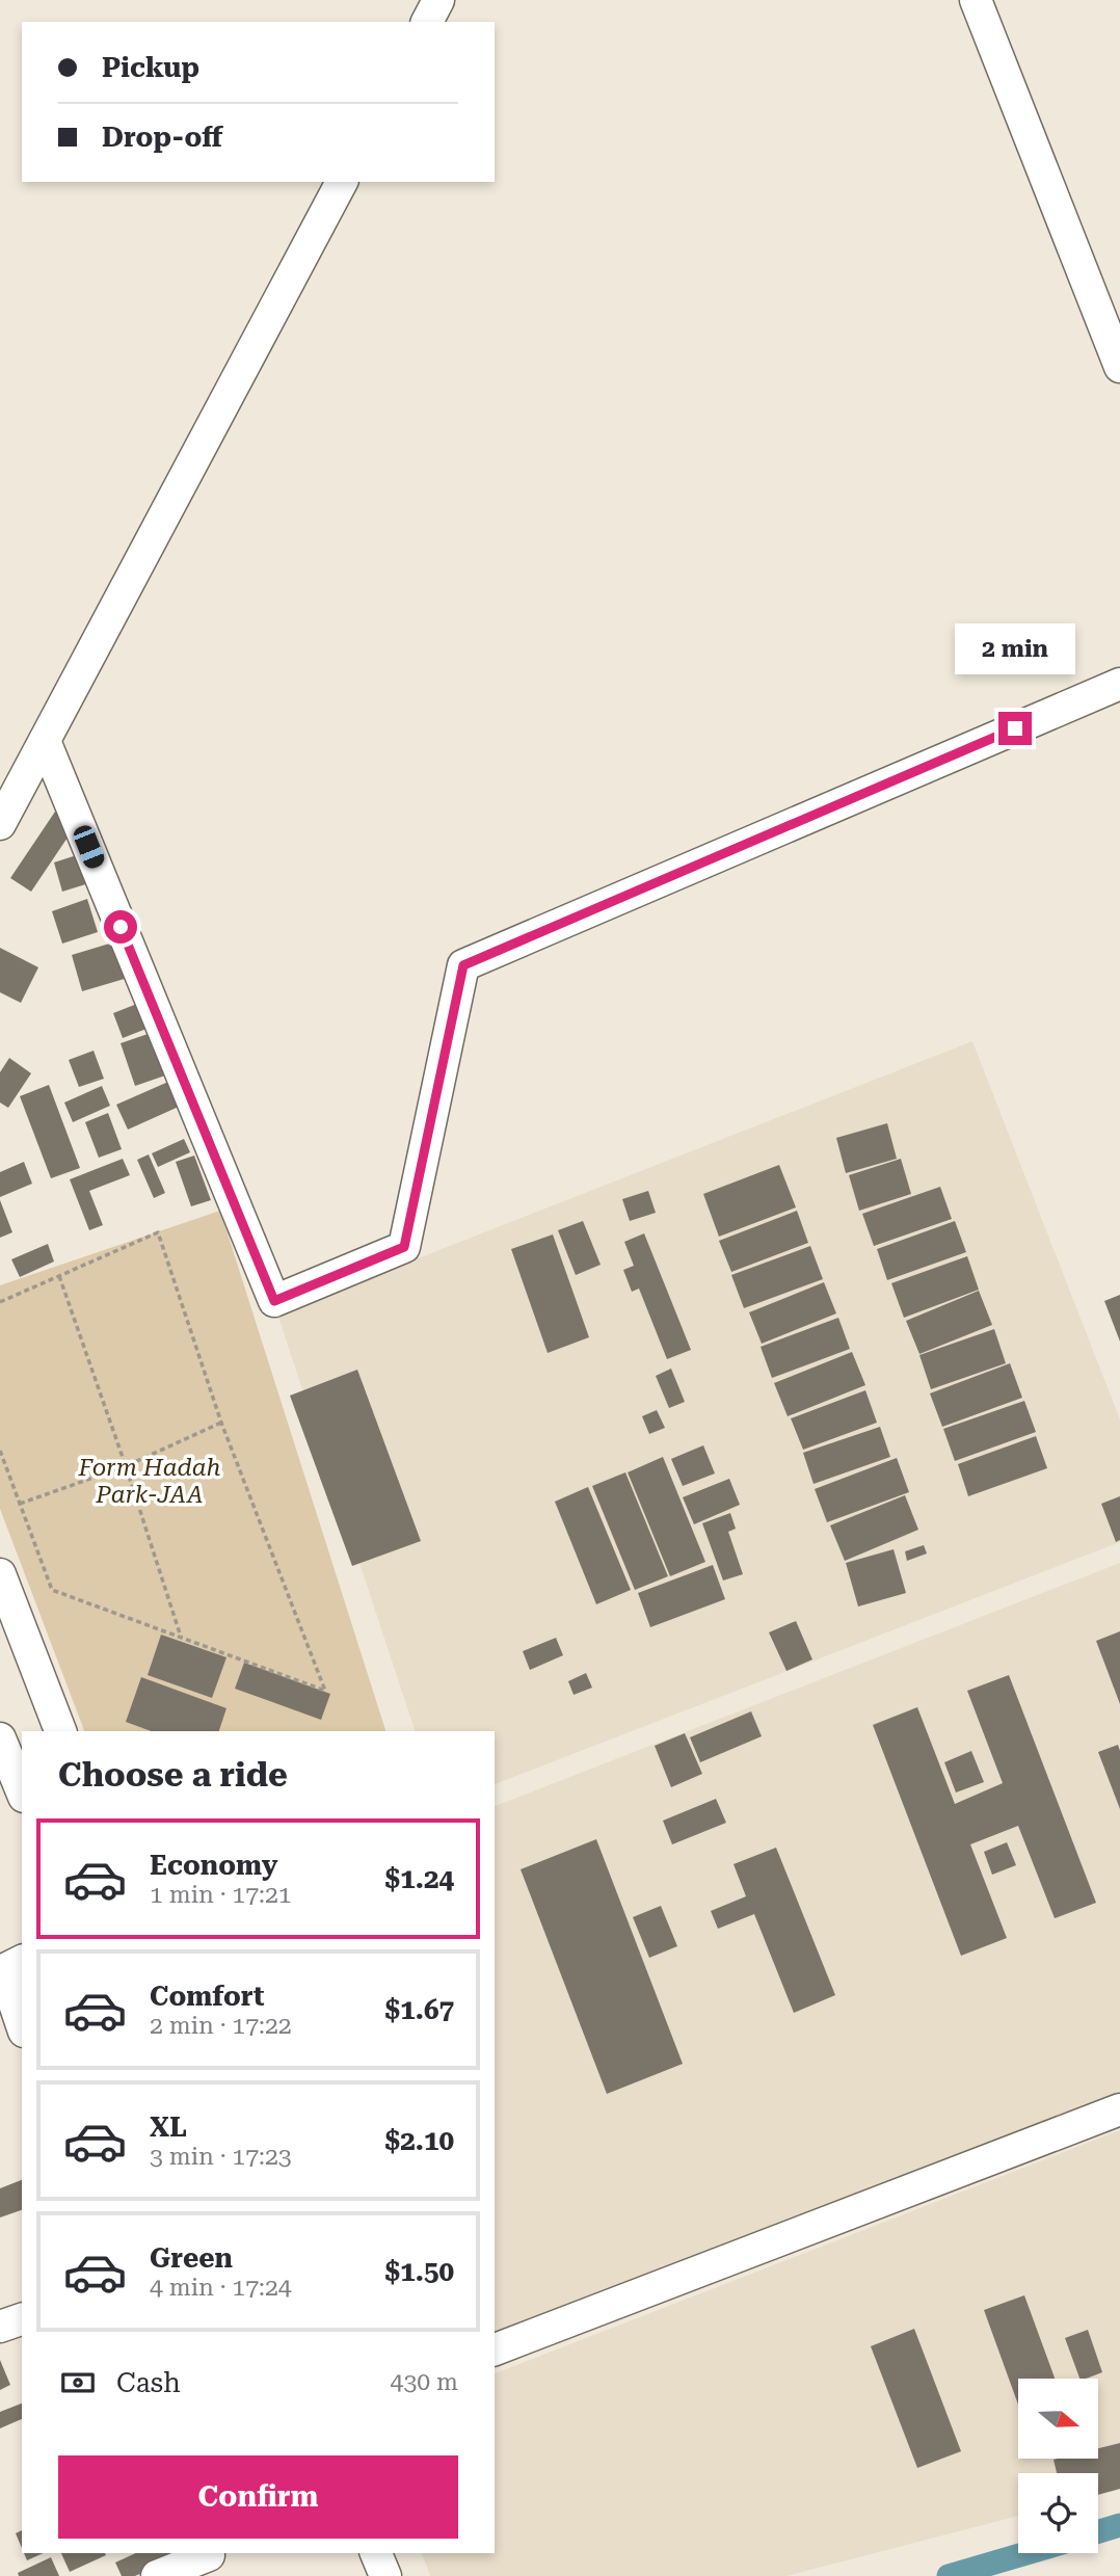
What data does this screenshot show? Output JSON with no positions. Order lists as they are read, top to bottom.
{
  "parks": ["Form Hadah Park-JAA"],
  "north": "right",
  "page": {
    "banner": ["Pickup", "Drop-off"],
    "bubble": "2 min",
    "heading": "Choose a ride",
    "list": [
      {
        "name": "Economy",
        "note": "1 min · 17:21",
        "value": "$1.24"
      },
      {
        "name": "Comfort",
        "note": "2 min · 17:22",
        "value": "$1.67"
      },
      {
        "name": "XL",
        "note": "3 min · 17:23",
        "value": "$2.10"
      },
      {
        "name": "Green",
        "note": "4 min · 17:24",
        "value": "$1.50"
      }
    ],
    "pay": ["Cash", "430 m"],
    "buttons": "Confirm"
  }
}
